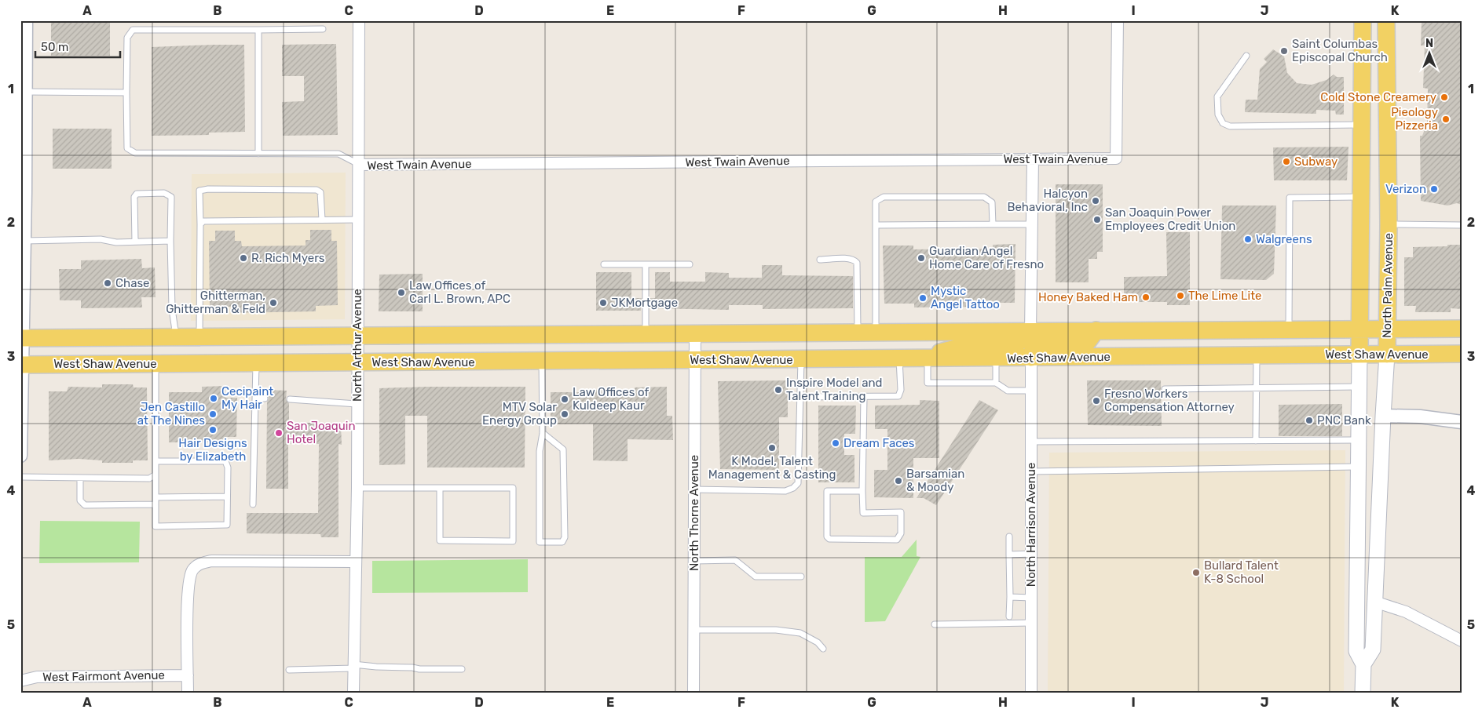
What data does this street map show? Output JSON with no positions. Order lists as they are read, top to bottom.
{
  "streets": {
    "main road": ["North Palm Avenue", "West Shaw Avenue"],
    "street": [
      "West Twain Avenue",
      "North Arthur Avenue",
      "North Thorne Avenue",
      "North Harrison Avenue",
      "West Fairmont Avenue"
    ]
  },
  "crossings": [
    ["West Twain Avenue", "North Arthur Avenue"],
    ["North Palm Avenue", "West Shaw Avenue"],
    ["North Arthur Avenue", "West Shaw Avenue"],
    ["West Shaw Avenue", "North Thorne Avenue"],
    ["West Shaw Avenue", "North Harrison Avenue"]
  ],
  "places": [
    "Saint Columbas Episcopal Church",
    "Cold Stone Creamery",
    "Pieology Pizzeria",
    "Subway",
    "Verizon",
    "Halcyon Behavioral, Inc",
    "San Joaquin Power Employees Credit Union",
    "Walgreens",
    "R. Rich Myers",
    "Guardian Angel Home Care of Fresno",
    "Chase",
    "Law Offices of Carl L. Brown, APC",
    "The Lime Lite",
    "Honey Baked Ham",
    "Mystic Angel Tattoo",
    "Ghitterman, Ghitterman & Feld",
    "JKMortgage",
    "Inspire Model and Talent Training",
    "Cecipaint My Hair",
    "Law Offices of Kuldeep Kaur",
    "Fresno Workers Compensation Attorney",
    "Jen Castillo at The Nines",
    "MTV Solar Energy Group",
    "PNC Bank",
    "Hair Designs by Elizabeth",
    "San Joaquin Hotel",
    "Dream Faces",
    "K Model, Talent Management & Casting",
    "Barsamian & Moody",
    "Bullard Talent K-8 School"
  ],
  "scale_bar": "50 m",
  "north": "top",
  "grid": {
    "columns": [
      "A",
      "B",
      "C",
      "D",
      "E",
      "F",
      "G",
      "H",
      "I",
      "J",
      "K"
    ],
    "rows": [
      "1",
      "2",
      "3",
      "4",
      "5"
    ]
  }
}
